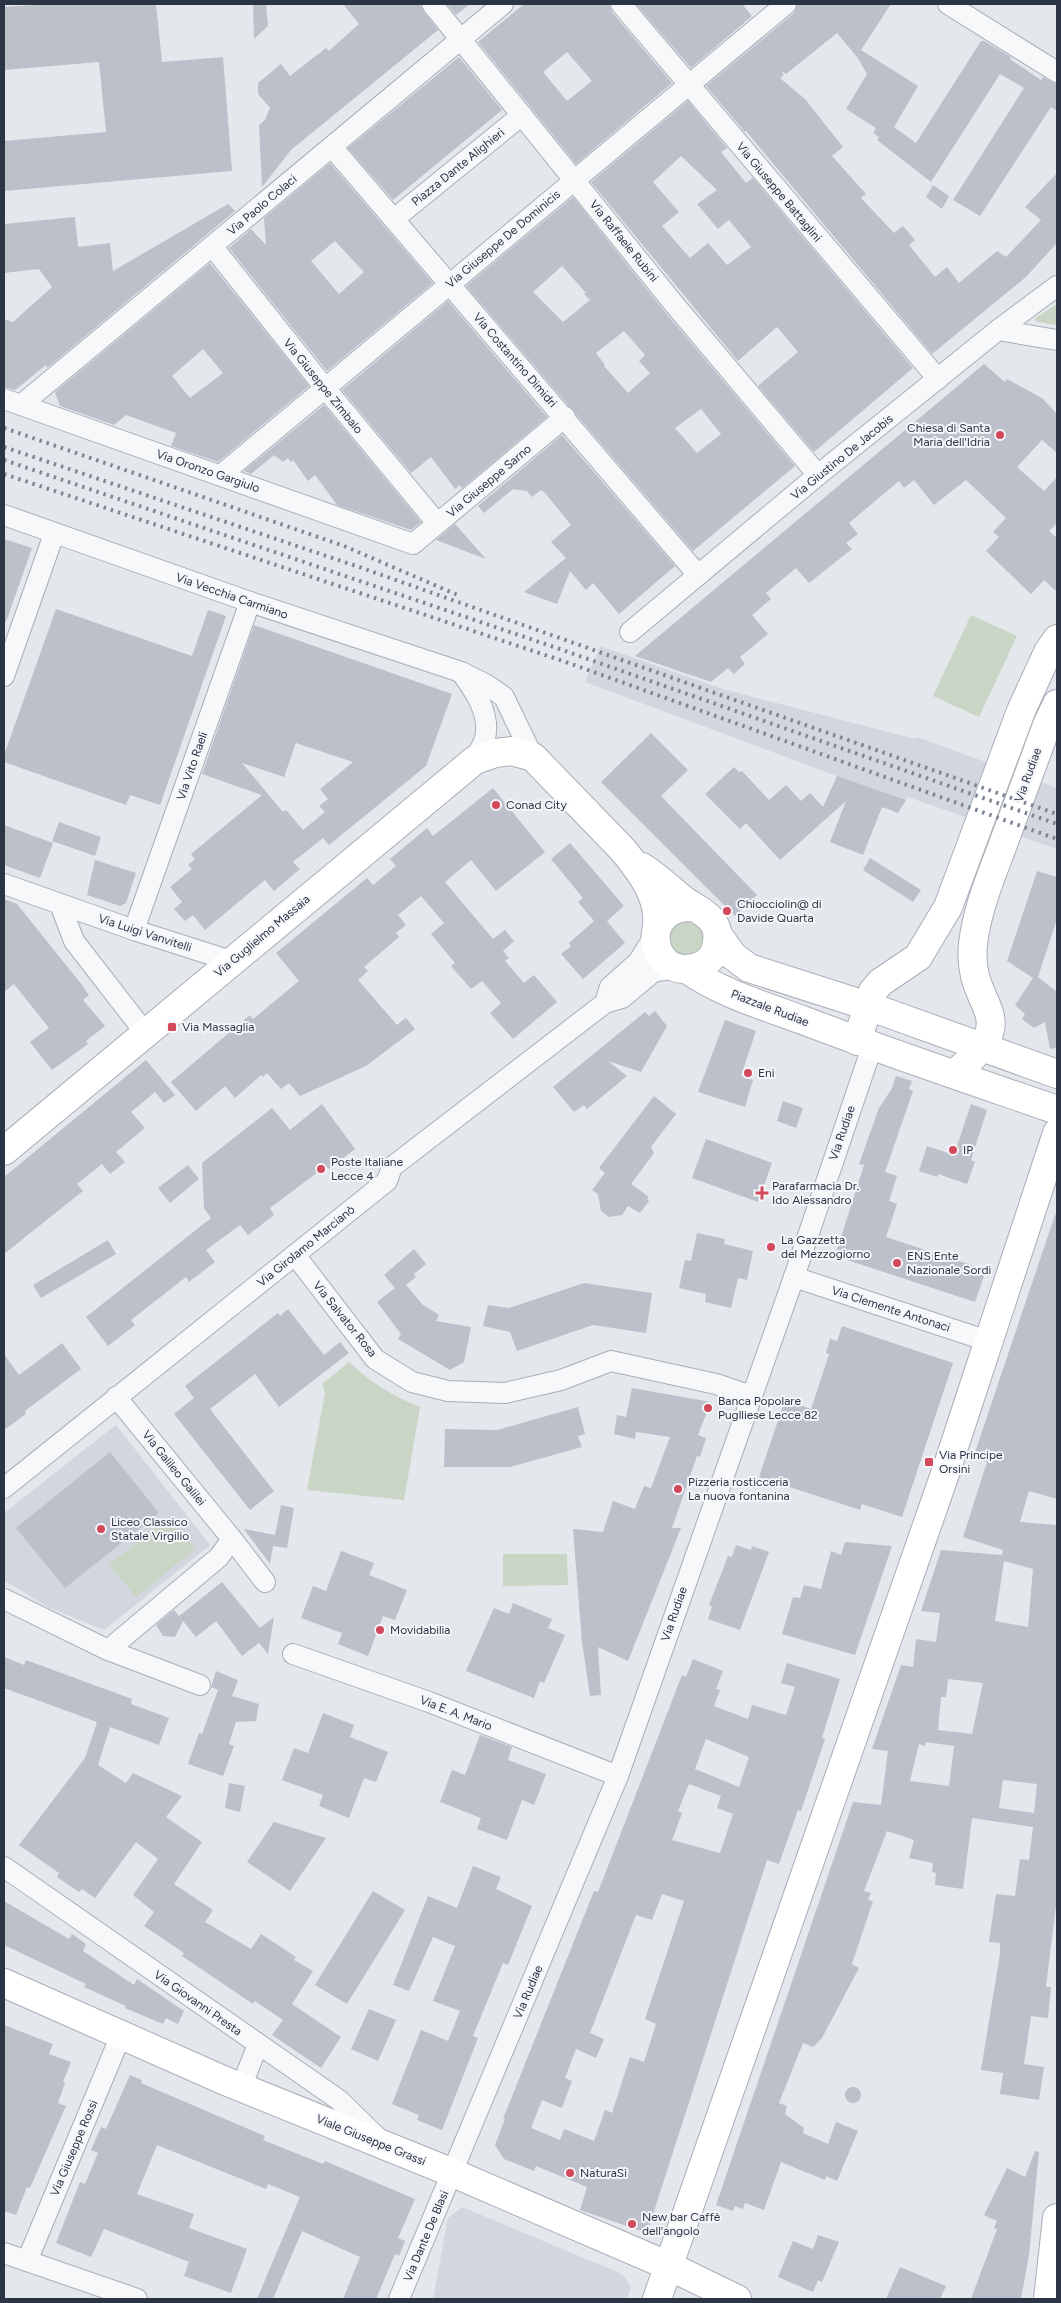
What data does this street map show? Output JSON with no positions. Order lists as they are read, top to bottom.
{
  "streets": {
    "main road": [
      "Via Rudiae",
      "Via Guglielmo Massaia",
      "Piazzale Rudiae",
      "Viale Giuseppe Grassi"
    ],
    "street": [
      "Piazza Dante Alighieri",
      "Via Giuseppe Battaglini",
      "Via Paolo Colaci",
      "Via Giuseppe De Dominicis",
      "Via Raffaele Rubini",
      "Via Costantino Dimidri",
      "Via Giuseppe Zimbalo",
      "Via Giustino De Jacobis",
      "Via Oronzo Gargiulo",
      "Via Giuseppe Sarno",
      "Via Vecchia Carmiano",
      "Via Vito Raeli",
      "Via Luigi Vanvitelli",
      "Via Girolamo Marcianò",
      "Via Clemente Antonaci",
      "Via Salvator Rosa",
      "Via Galileo Galilei",
      "Via E. A. Mario",
      "Via Giovanni Presta",
      "Via Giuseppe Rossi",
      "Via Dante De Blasi"
    ]
  },
  "crossings": [
    ["Piazza Dante Alighieri", "Via Raffaele Rubini"],
    ["Piazza Dante Alighieri", "Via Costantino Dimidri"],
    ["Via Giuseppe Battaglini", "Via Giuseppe De Dominicis"],
    ["Via Giuseppe Battaglini", "Via Giustino De Jacobis"],
    ["Via Paolo Colaci", "Via Raffaele Rubini"],
    ["Via Paolo Colaci", "Via Costantino Dimidri"],
    ["Via Paolo Colaci", "Via Giuseppe Zimbalo"],
    ["Via Paolo Colaci", "Via Oronzo Gargiulo"],
    ["Via Giuseppe De Dominicis", "Via Raffaele Rubini"],
    ["Via Giuseppe De Dominicis", "Via Costantino Dimidri"],
    ["Via Giuseppe De Dominicis", "Via Giuseppe Zimbalo"],
    ["Via Giuseppe De Dominicis", "Via Oronzo Gargiulo"],
    ["Via Raffaele Rubini", "Via Giustino De Jacobis"],
    ["Via Costantino Dimidri", "Via Giustino De Jacobis"],
    ["Via Costantino Dimidri", "Via Giuseppe Sarno"],
    ["Via Giuseppe Zimbalo", "Via Giuseppe Sarno"],
    ["Via Oronzo Gargiulo", "Via Giuseppe Sarno"],
    ["Via Vecchia Carmiano", "Via Vito Raeli"],
    ["Via Vecchia Carmiano", "Via Guglielmo Massaia"],
    ["Via Vecchia Carmiano", "Piazzale Rudiae"],
    ["Via Vito Raeli", "Via Luigi Vanvitelli"],
    ["Via Rudiae", "Piazzale Rudiae"],
    ["Via Rudiae", "Via Clemente Antonaci"],
    ["Via Rudiae", "Via Salvator Rosa"],
    ["Via Rudiae", "Via E. A. Mario"],
    ["Via Rudiae", "Viale Giuseppe Grassi"],
    ["Via Rudiae", "Via Dante De Blasi"],
    ["Via Luigi Vanvitelli", "Via Guglielmo Massaia"],
    ["Via Guglielmo Massaia", "Piazzale Rudiae"],
    ["Piazzale Rudiae", "Via Girolamo Marcianò"],
    ["Via Girolamo Marcianò", "Via Salvator Rosa"],
    ["Via Girolamo Marcianò", "Via Galileo Galilei"],
    ["Via Giovanni Presta", "Viale Giuseppe Grassi"],
    ["Viale Giuseppe Grassi", "Via Giuseppe Rossi"],
    ["Viale Giuseppe Grassi", "Via Dante De Blasi"]
  ],
  "places": {
    "other": [
      "Chiesa di Santa Maria dell'Idria",
      "Conad City",
      "Chiocciolin@ di Davide Quarta",
      "Eni",
      "IP",
      "Poste Italiane Lecce 4",
      "La Gazzetta del Mezzogiorno",
      "ENS Ente Nazionale Sordi",
      "Banca Popolare Puglliese Lecce 82",
      "Pizzeria rosticceria La nuova fontanina",
      "Liceo Classico Statale Virgilio",
      "Movidabilia",
      "NaturaSì",
      "New bar Caffè dell'angolo"
    ],
    "transit": ["Via Massaglia", "Via Principe Orsini"],
    "health": ["Parafarmacia Dr. Ido Alessandro"]
  }
}
